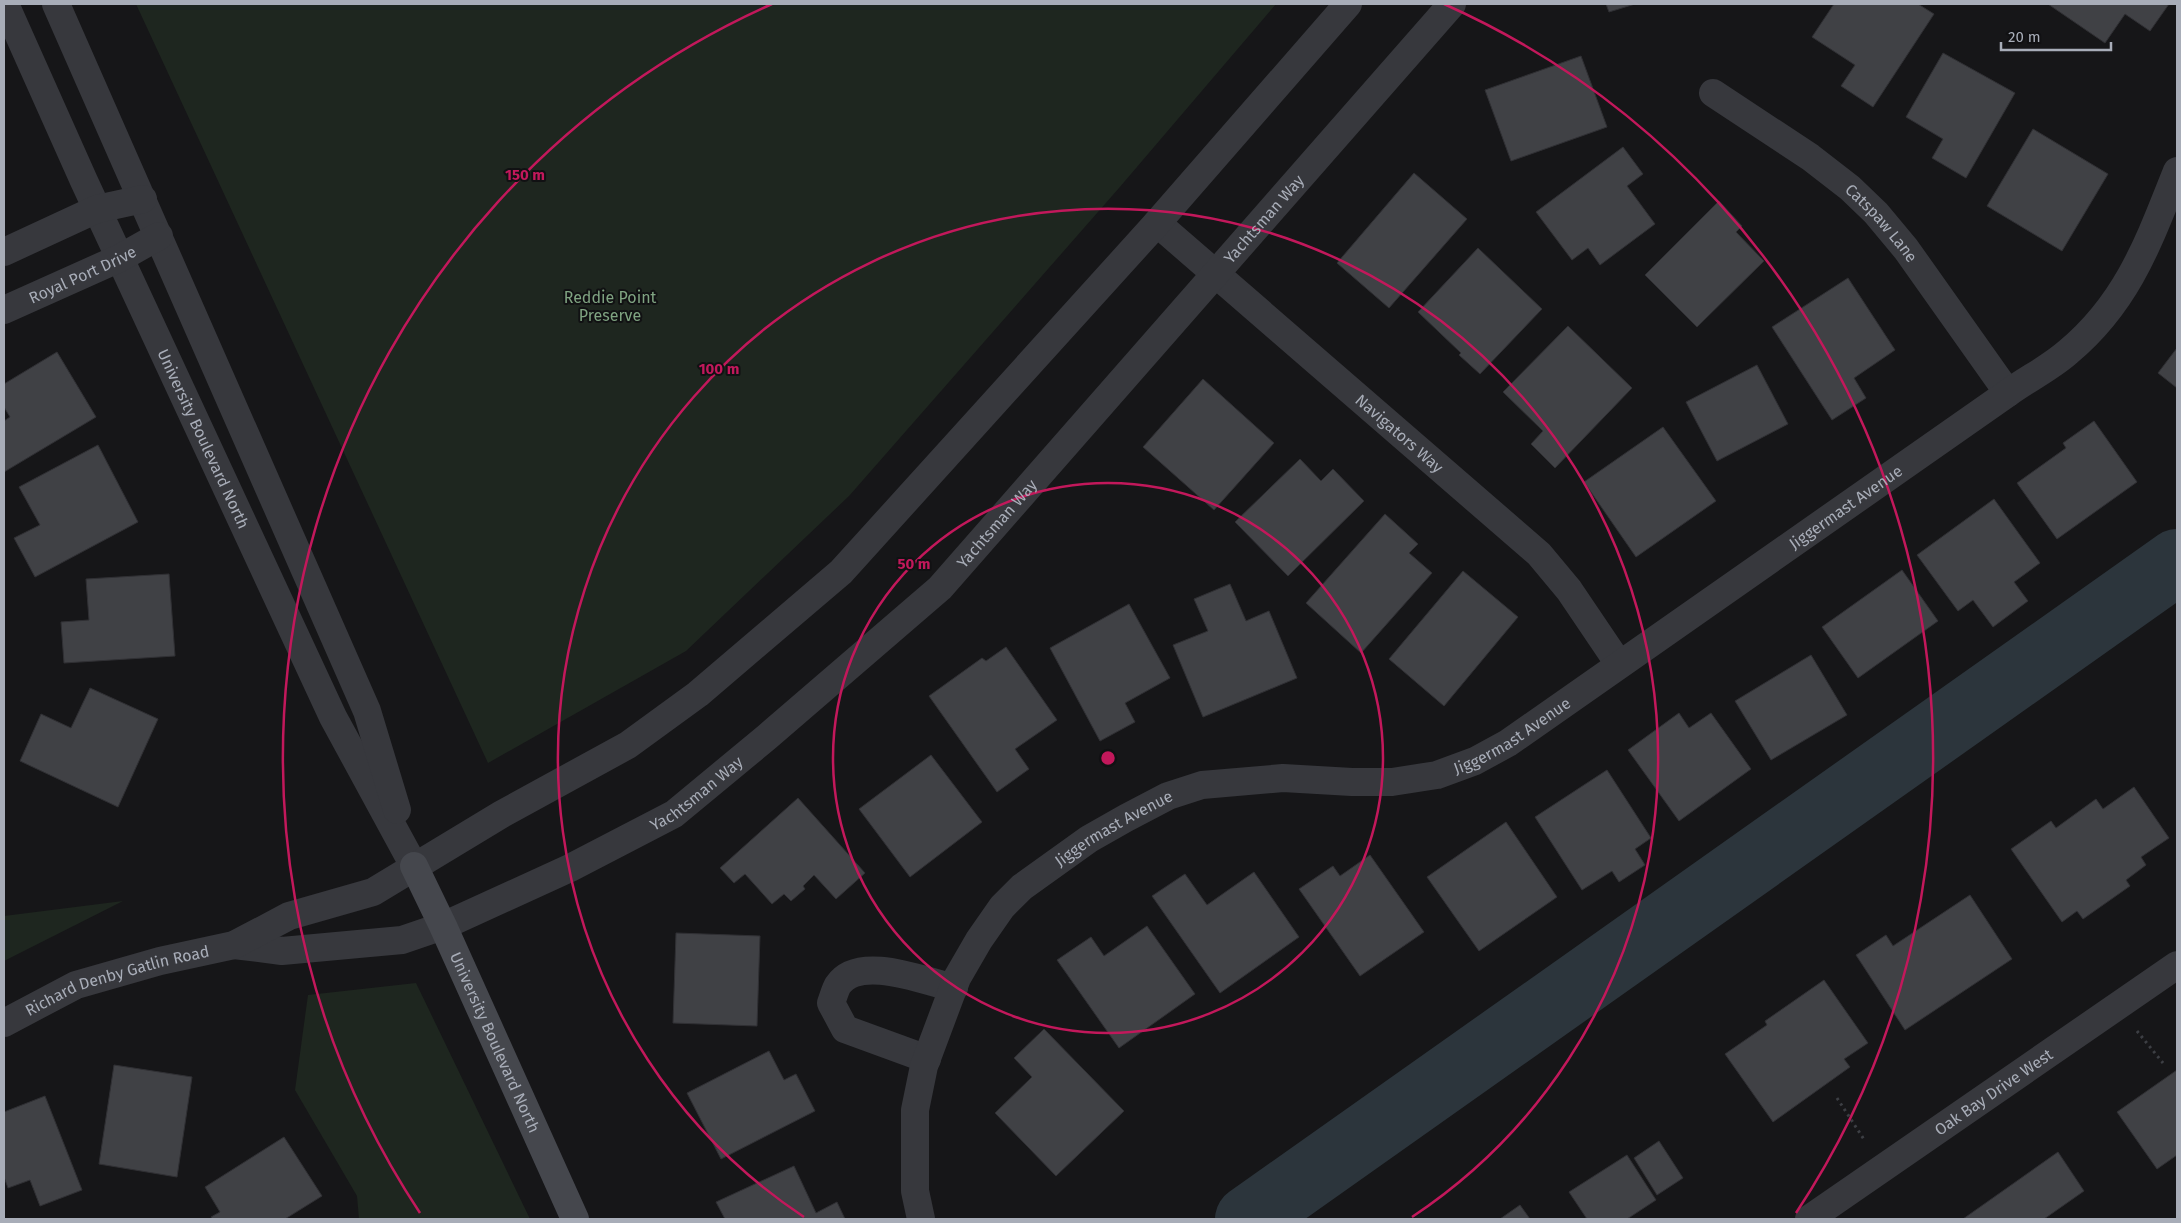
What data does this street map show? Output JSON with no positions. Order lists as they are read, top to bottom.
{
  "streets": {
    "street": [
      "Yachtsman Way",
      "Catspaw Lane",
      "Royal Port Drive",
      "Navigators Way",
      "University Boulevard North",
      "Jiggermast Avenue",
      "Richard Denby Gatlin Road",
      "Oak Bay Drive West"
    ]
  },
  "crossings": [
    ["Yachtsman Way", "Navigators Way"],
    ["Yachtsman Way", "University Boulevard North"],
    ["Yachtsman Way", "Richard Denby Gatlin Road"],
    ["Catspaw Lane", "Jiggermast Avenue"],
    ["Royal Port Drive", "University Boulevard North"],
    ["Navigators Way", "Jiggermast Avenue"],
    ["University Boulevard North", "Richard Denby Gatlin Road"]
  ],
  "parks": ["Reddie Point Preserve"],
  "scale_bar": "20 m",
  "rings": ["150 m", "100 m", "50 m"]
}
